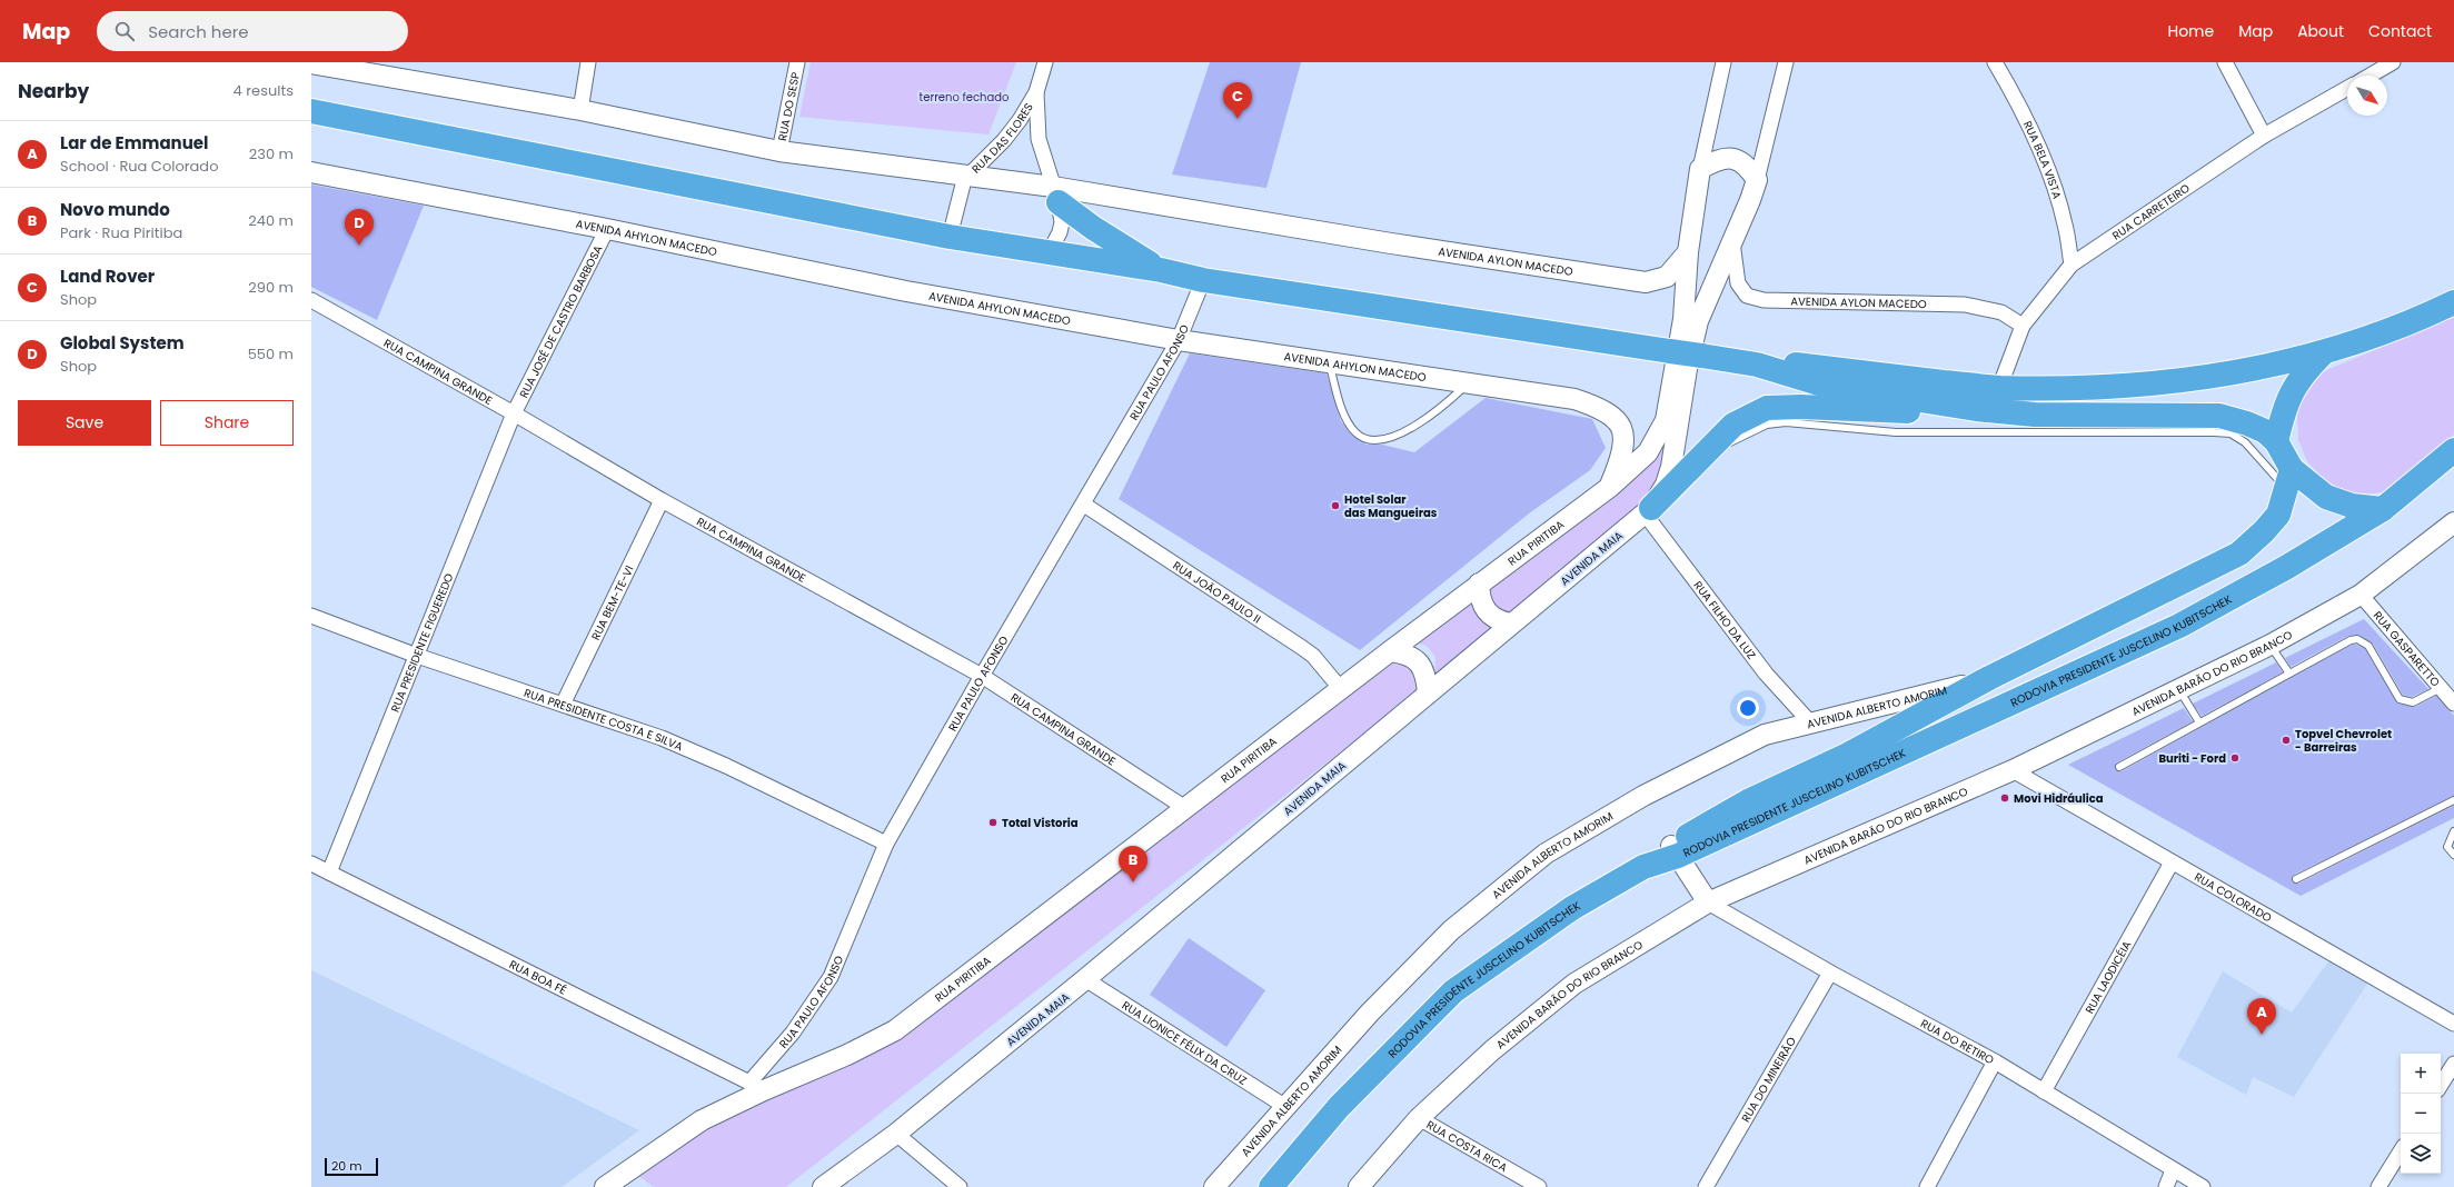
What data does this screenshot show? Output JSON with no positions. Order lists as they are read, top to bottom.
{
  "streets": {
    "highway": ["RODOVIA PRESIDENTE JUSCELINO KUBITSCHEK"],
    "main road": [
      "AVENIDA AHYLON MACEDO",
      "AVENIDA AYLON MACEDO",
      "RUA PIRITIBA",
      "AVENIDA MAIA",
      "AVENIDA BARÃO DO RIO BRANCO",
      "AVENIDA ALBERTO AMORIM"
    ],
    "street": [
      "RUA DO SESP",
      "RUA DAS FLORES",
      "RUA BELA VISTA",
      "RUA CARRETEIRO",
      "RUA JOSÉ DE CASTRO BARBOSA",
      "RUA CAMPINA GRANDE",
      "RUA PAULO AFONSO",
      "RUA JOÃO PAULO II",
      "RUA BEM-TE-VI",
      "RUA FILHO DA LUZ",
      "RUA PRESIDENTE FIGUEREDO",
      "RUA GASPARETTO",
      "RUA PRESIDENTE COSTA E SILVA",
      "RUA COLORADO",
      "RUA BOA FÉ",
      "RUA LAODICÉIA",
      "RUA DO RETIRO",
      "RUA LIONICE FÉLIX DA CRUZ",
      "RUA DO MINEIRÃO",
      "RUA COSTA RICA"
    ]
  },
  "crossings": [
    ["RUA DO SESP", "AVENIDA AYLON MACEDO"],
    ["RUA DAS FLORES", "AVENIDA AYLON MACEDO"],
    ["RUA BELA VISTA", "RUA CARRETEIRO"],
    ["RUA CARRETEIRO", "AVENIDA AYLON MACEDO"],
    ["AVENIDA AHYLON MACEDO", "RUA JOSÉ DE CASTRO BARBOSA"],
    ["AVENIDA AHYLON MACEDO", "RUA PAULO AFONSO"],
    ["AVENIDA AHYLON MACEDO", "RUA PIRITIBA"],
    ["AVENIDA AYLON MACEDO", "RUA PIRITIBA"],
    ["AVENIDA AYLON MACEDO", "AVENIDA MAIA"],
    ["RUA JOSÉ DE CASTRO BARBOSA", "RUA CAMPINA GRANDE"],
    ["RUA JOSÉ DE CASTRO BARBOSA", "RUA PRESIDENTE FIGUEREDO"],
    ["RUA CAMPINA GRANDE", "RUA PAULO AFONSO"],
    ["RUA CAMPINA GRANDE", "RUA PIRITIBA"],
    ["RUA CAMPINA GRANDE", "RUA BEM-TE-VI"],
    ["RUA CAMPINA GRANDE", "RUA PRESIDENTE FIGUEREDO"],
    ["RUA PAULO AFONSO", "RUA PIRITIBA"],
    ["RUA PAULO AFONSO", "RUA JOÃO PAULO II"],
    ["RUA PAULO AFONSO", "RUA PRESIDENTE COSTA E SILVA"],
    ["RUA PAULO AFONSO", "RUA BOA FÉ"],
    ["RUA PIRITIBA", "RUA JOÃO PAULO II"],
    ["RUA PIRITIBA", "RUA BOA FÉ"],
    ["AVENIDA MAIA", "RUA FILHO DA LUZ"],
    ["AVENIDA MAIA", "RUA LIONICE FÉLIX DA CRUZ"],
    ["RUA BEM-TE-VI", "RUA PRESIDENTE COSTA E SILVA"],
    ["RUA FILHO DA LUZ", "AVENIDA ALBERTO AMORIM"],
    ["RUA PRESIDENTE FIGUEREDO", "RUA PRESIDENTE COSTA E SILVA"],
    ["RUA PRESIDENTE FIGUEREDO", "RUA BOA FÉ"],
    ["RUA GASPARETTO", "AVENIDA BARÃO DO RIO BRANCO"],
    ["AVENIDA BARÃO DO RIO BRANCO", "RUA COLORADO"],
    ["AVENIDA BARÃO DO RIO BRANCO", "RUA DO RETIRO"],
    ["AVENIDA BARÃO DO RIO BRANCO", "RUA COSTA RICA"],
    ["AVENIDA ALBERTO AMORIM", "RUA LIONICE FÉLIX DA CRUZ"],
    ["RUA COLORADO", "RUA LAODICÉIA"],
    ["RUA LAODICÉIA", "RUA DO RETIRO"],
    ["RUA DO RETIRO", "RUA DO MINEIRÃO"]
  ],
  "parks": ["terreno fechado"],
  "places": [
    "Hotel Solar das Mangueiras",
    "Topvel Chevrolet - Barreiras",
    "Buriti - Ford",
    "Movi Hidráulica",
    "Total Vistoria"
  ],
  "scale_bar": "20 m",
  "north": "bottom right",
  "page": {
    "header": "Map",
    "search": "Search here",
    "nav": [
      "Home",
      "Map",
      "About",
      "Contact"
    ],
    "heading": ["Nearby", "4 results"],
    "pins": [
      "C",
      "D",
      "B",
      "A"
    ],
    "list": [
      {
        "mark": "A",
        "name": "Lar de Emmanuel",
        "note": "School · Rua Colorado",
        "value": "230 m"
      },
      {
        "mark": "B",
        "name": "Novo mundo",
        "note": "Park · Rua Piritiba",
        "value": "240 m"
      },
      {
        "mark": "C",
        "name": "Land Rover",
        "note": "Shop",
        "value": "290 m"
      },
      {
        "mark": "D",
        "name": "Global System",
        "note": "Shop",
        "value": "550 m"
      }
    ],
    "buttons": ["Save", "Share"],
    "map_buttons": ["+", "−"],
    "scale": "20 m"
  }
}
